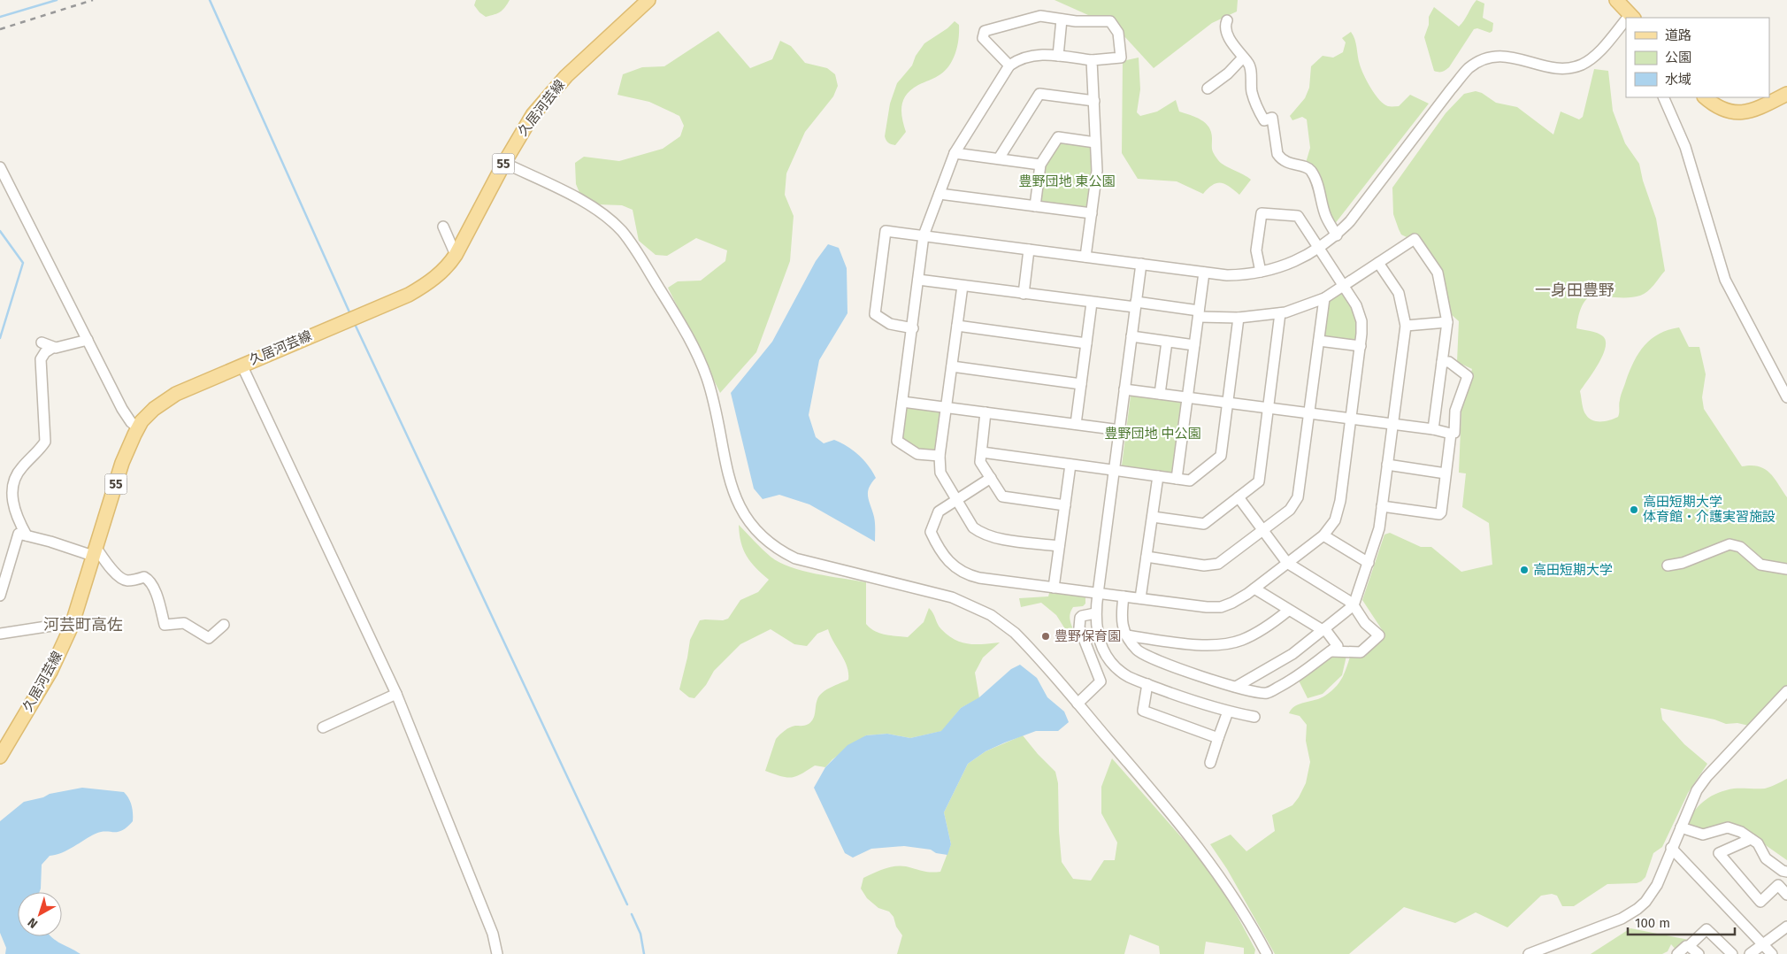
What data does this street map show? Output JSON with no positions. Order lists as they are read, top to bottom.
{
  "streets": {
    "main road": ["久居河芸線", "55"]
  },
  "districts": ["一身田豊野", "河芸町高佐"],
  "parks": ["豊野団地 東公園", "豊野団地 中公園"],
  "places": ["高田短期大学 体育館・介護実習施設", "高田短期大学", "豊野保育園"],
  "legend": ["道路", "公園", "水域"],
  "scale_bar": "100 m",
  "north": "bottom left"
}
